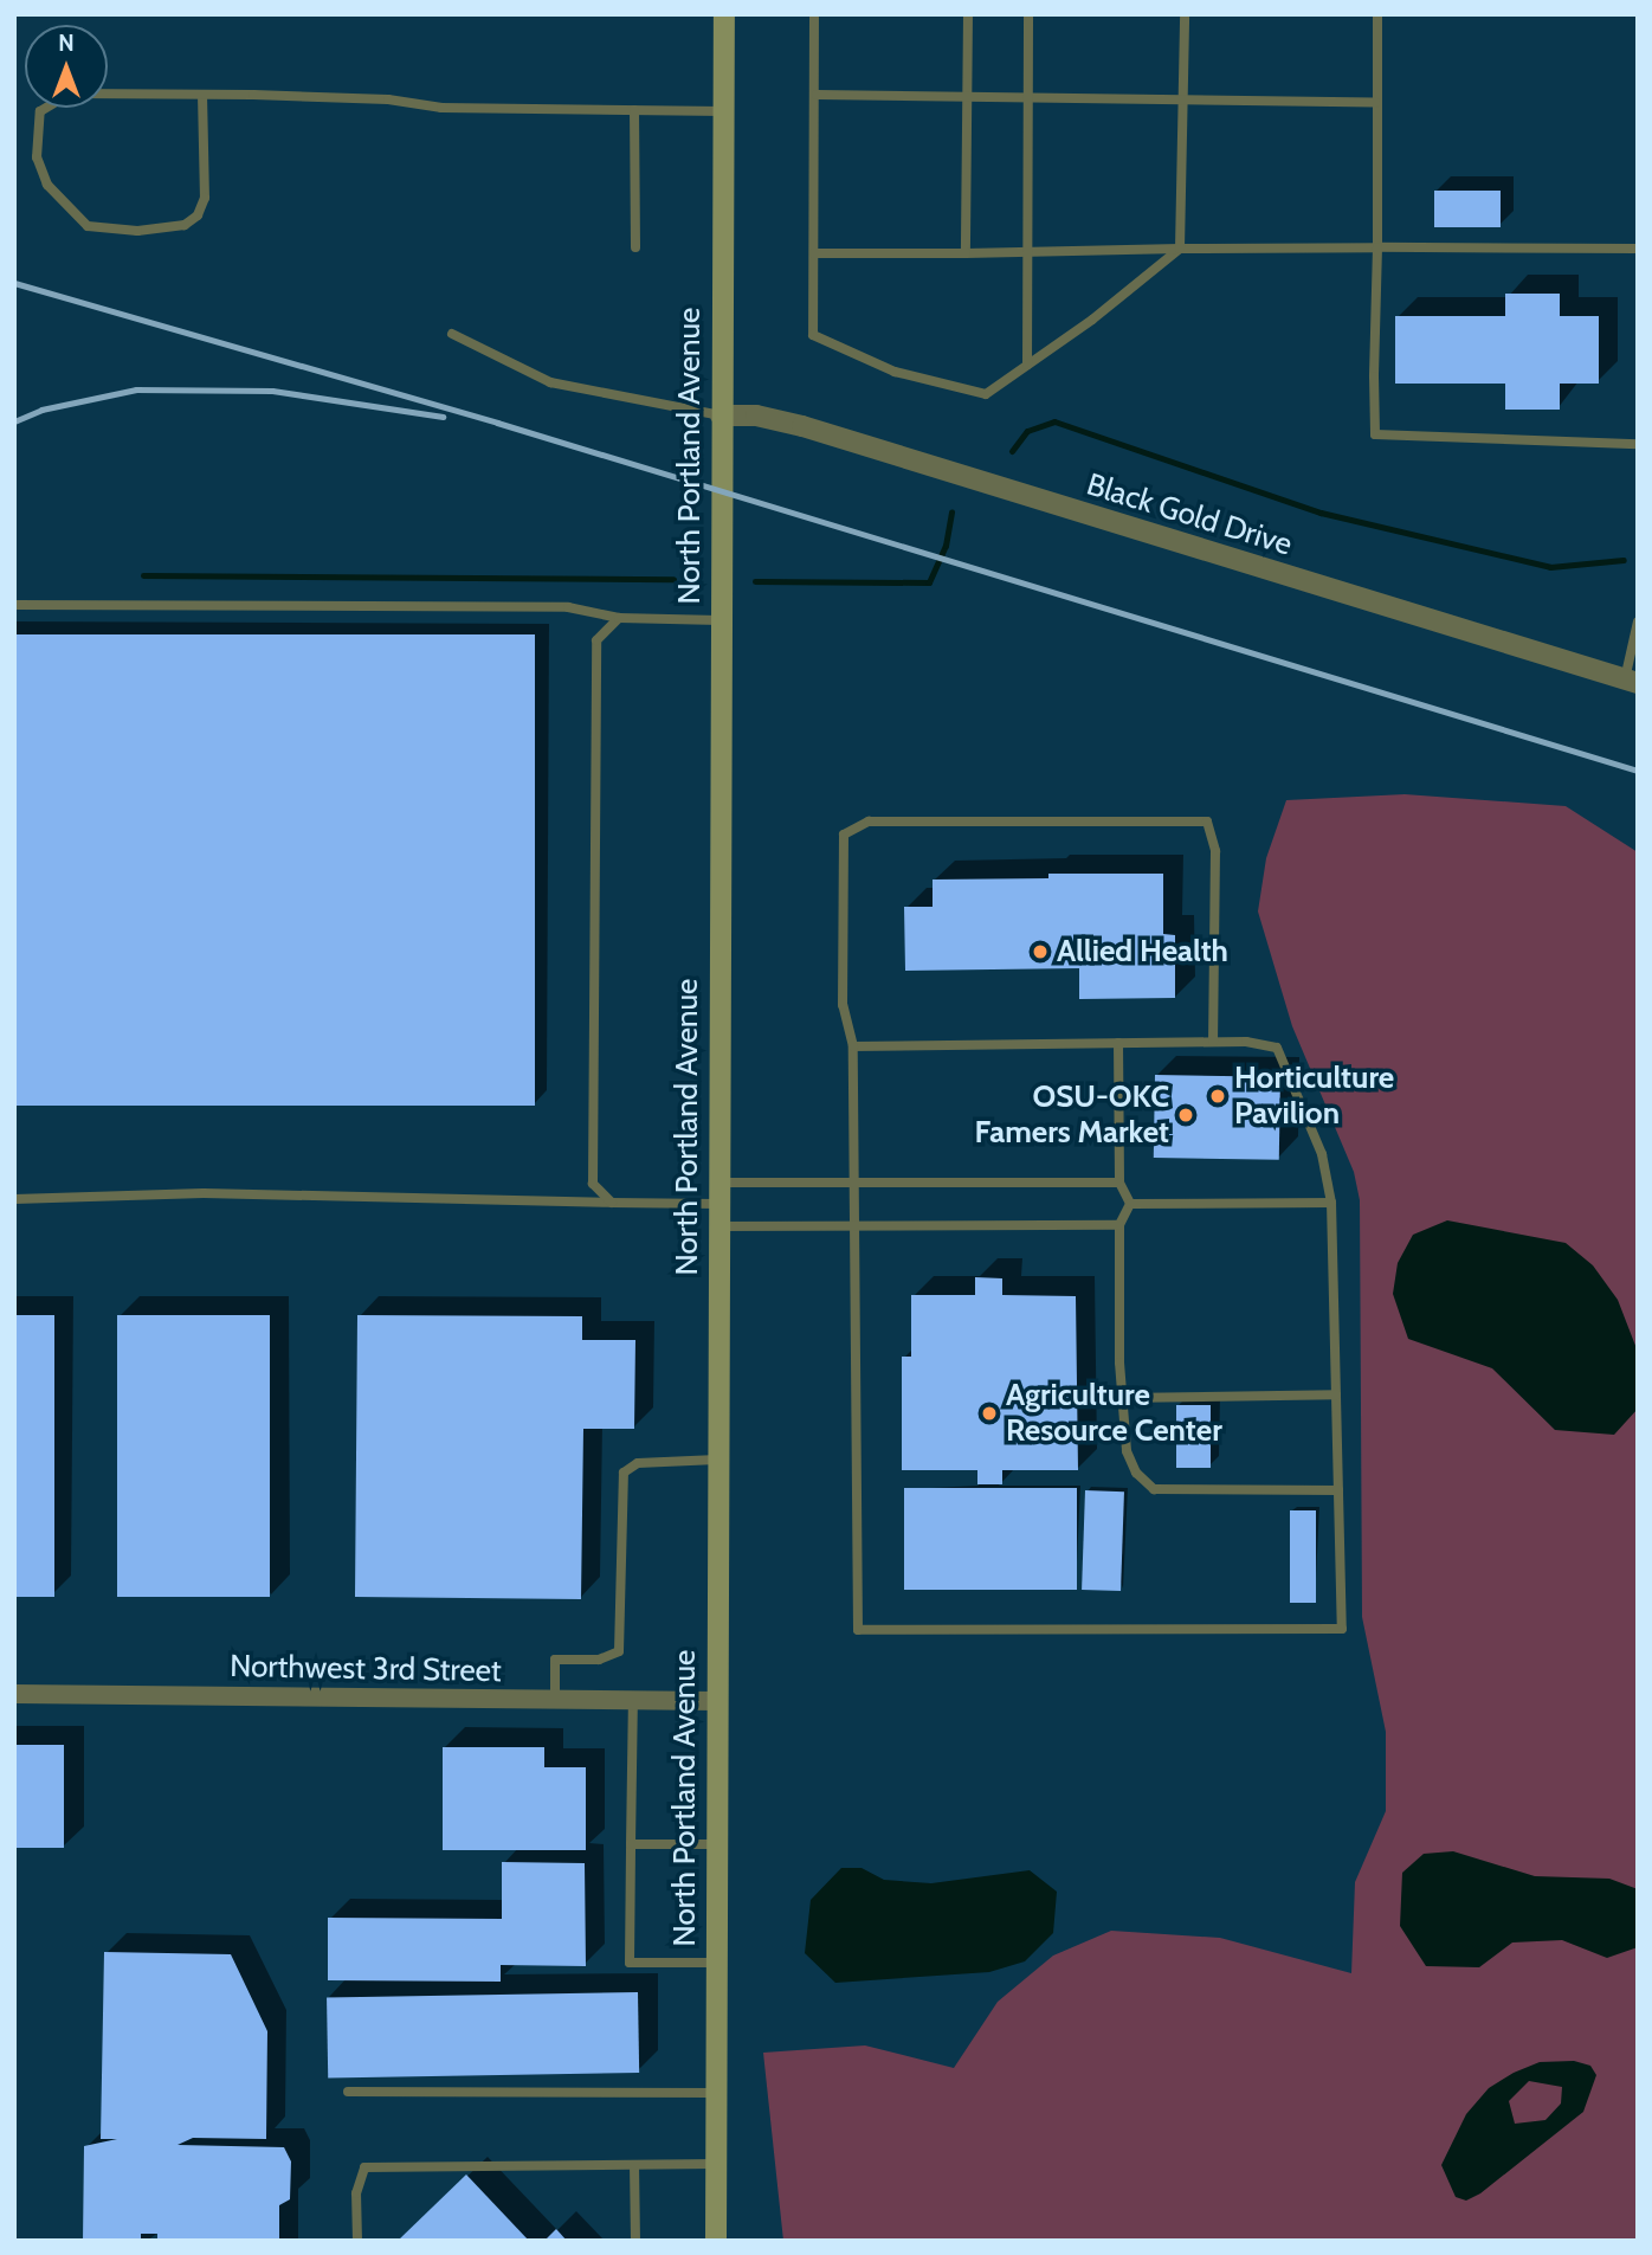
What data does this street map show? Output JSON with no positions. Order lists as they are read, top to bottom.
{
  "streets": {
    "main road": ["North Portland Avenue"],
    "street": ["Black Gold Drive", "Northwest 3rd Street"]
  },
  "crossings": [
    ["North Portland Avenue", "Black Gold Drive"],
    ["North Portland Avenue", "Northwest 3rd Street"]
  ],
  "places": [
    "Allied Health",
    "Horticulture Pavilion",
    "OSU-OKC Famers Market",
    "Agriculture Resource Center"
  ],
  "north": "top"
}
